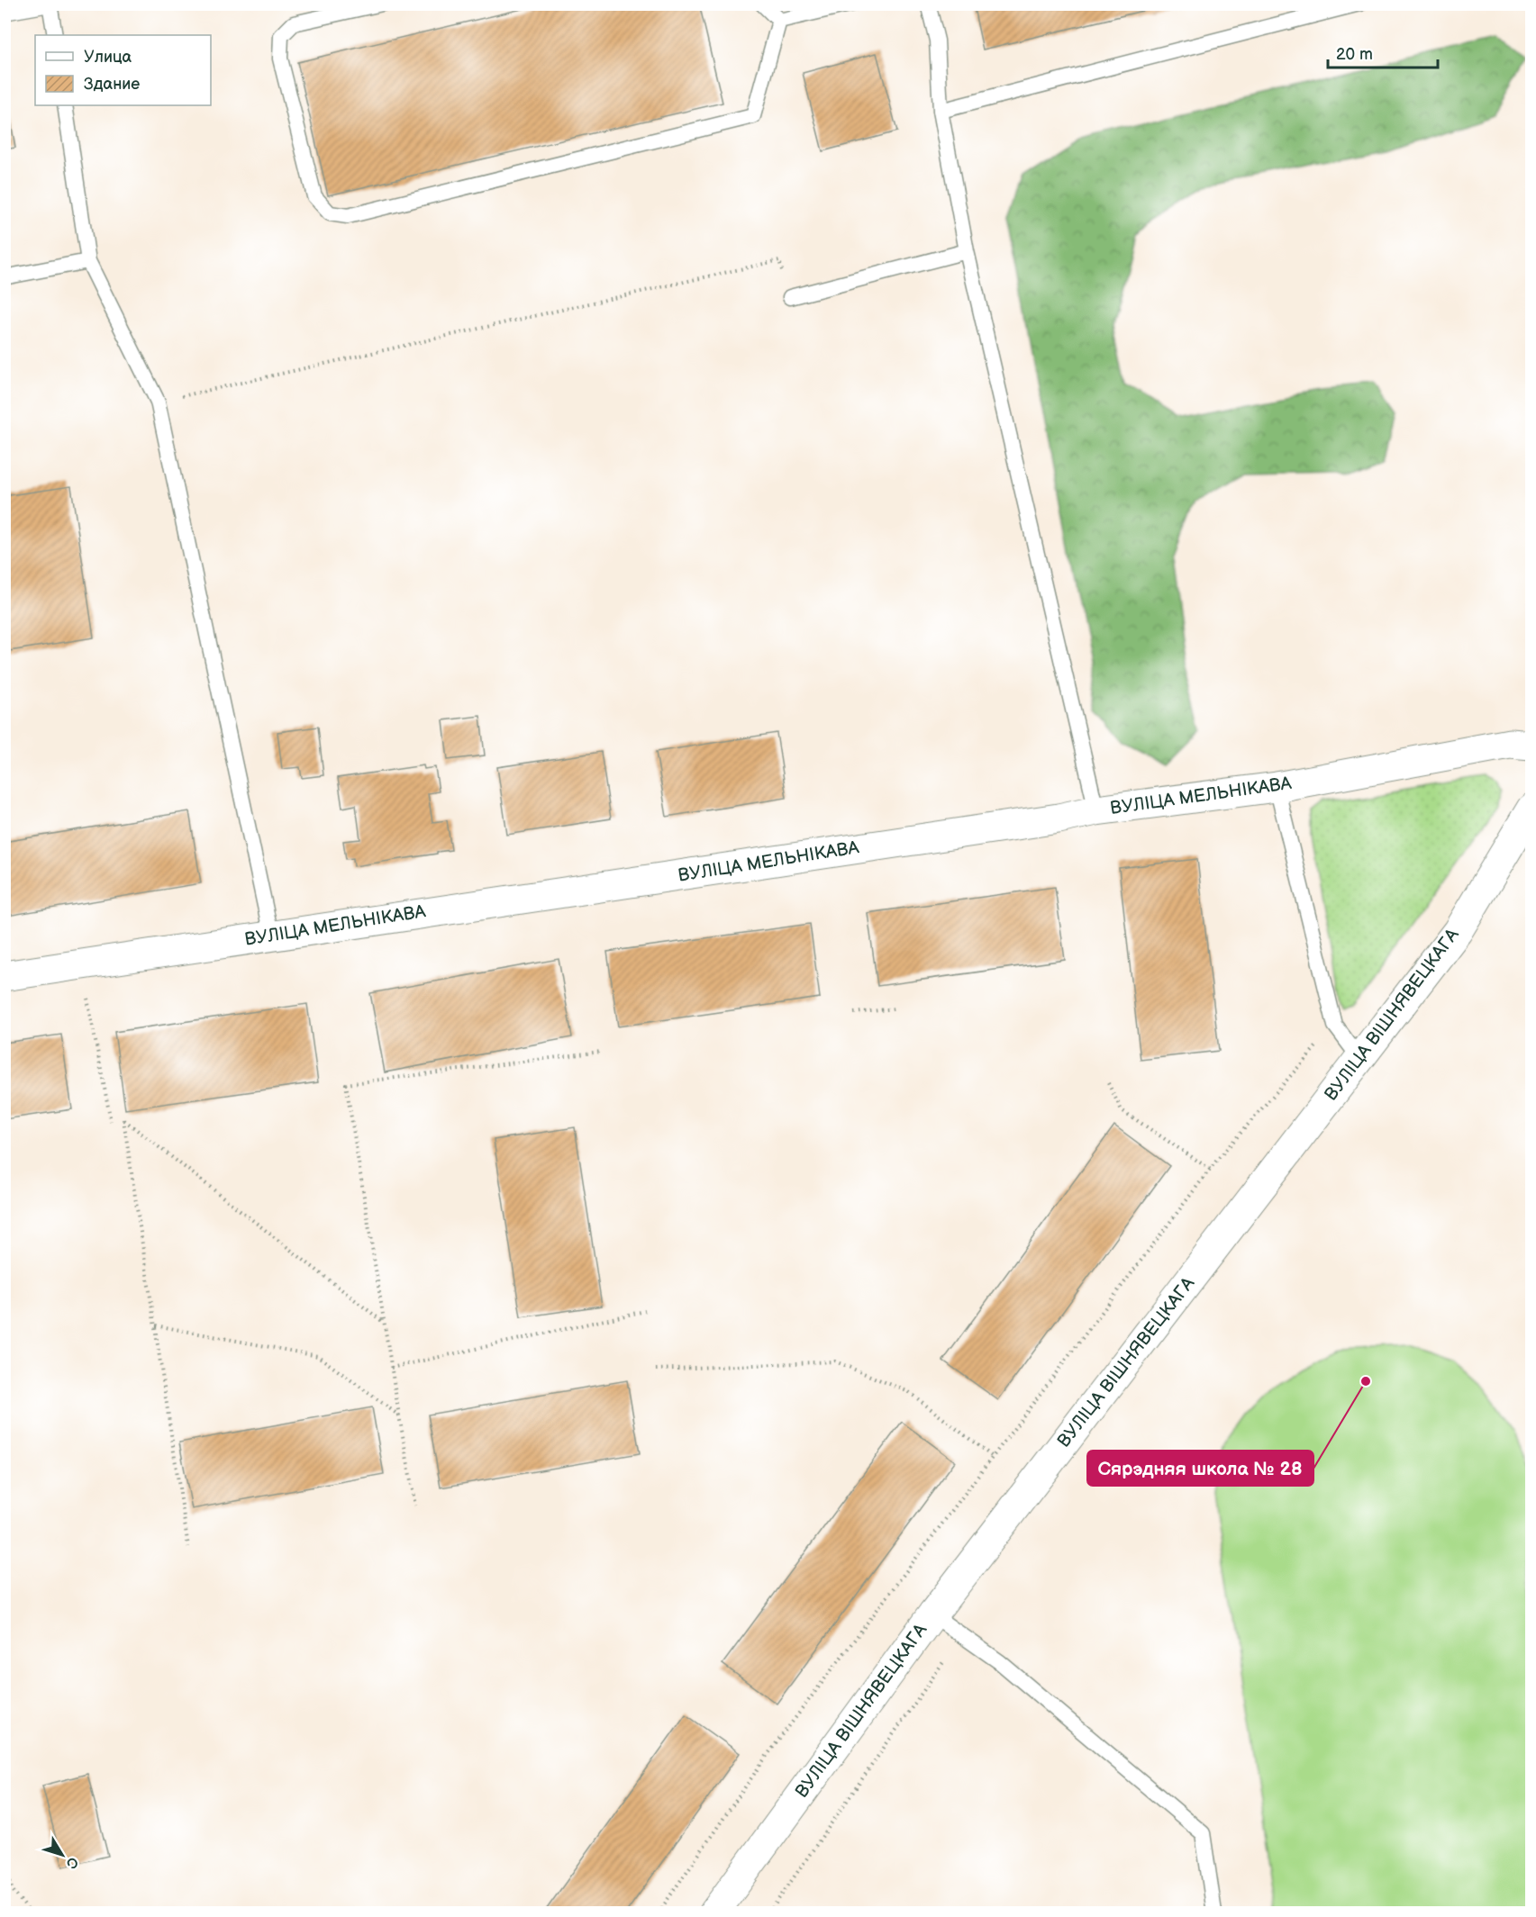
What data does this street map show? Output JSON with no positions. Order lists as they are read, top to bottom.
{
  "streets": {
    "street": ["ВУЛІЦА МЕЛЬНІКАВА", "ВУЛІЦА ВІШНЯВЕЦКАГА"]
  },
  "places": ["Сярэдняя школа № 28"],
  "legend": ["Улица", "Здание"],
  "scale_bar": "20 m",
  "north": "bottom right"
}
